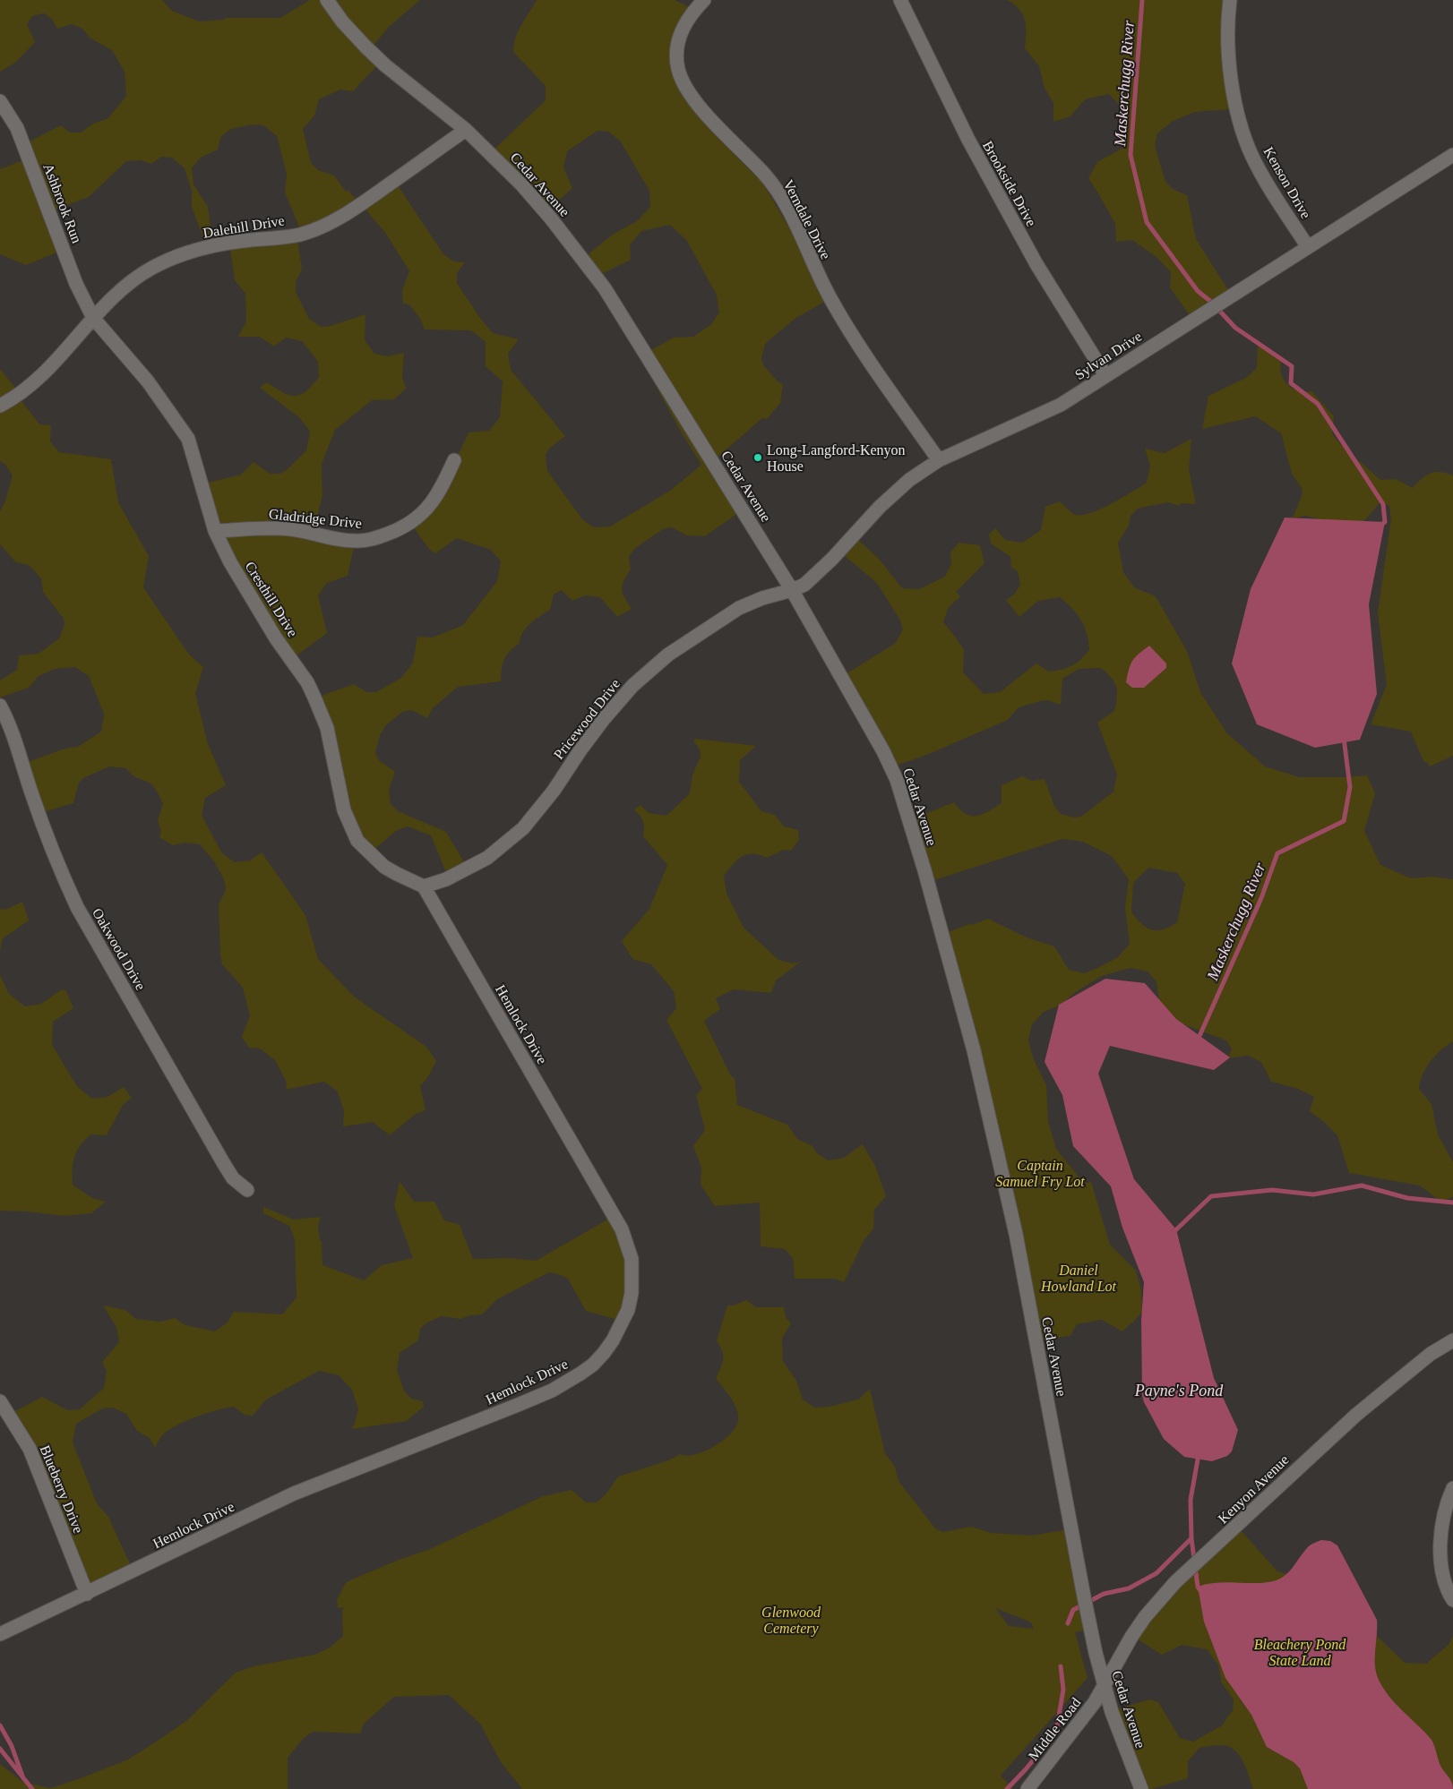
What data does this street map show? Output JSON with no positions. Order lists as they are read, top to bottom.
{
  "streets": {
    "street": [
      "Kenson Drive",
      "Brookside Drive",
      "Cedar Avenue",
      "Ashbrook Run",
      "Verndale Drive",
      "Dalehill Drive",
      "Sylvan Drive",
      "Gladridge Drive",
      "Cresthill Drive",
      "Pricewood Drive",
      "Oakwood Drive",
      "Hemlock Drive",
      "Blueberry Drive",
      "Kenyon Avenue",
      "Middle Road"
    ]
  },
  "crossings": [
    ["Kenson Drive", "Sylvan Drive"],
    ["Brookside Drive", "Sylvan Drive"],
    ["Cedar Avenue", "Dalehill Drive"],
    ["Cedar Avenue", "Sylvan Drive"],
    ["Cedar Avenue", "Pricewood Drive"],
    ["Cedar Avenue", "Kenyon Avenue"],
    ["Cedar Avenue", "Middle Road"],
    ["Ashbrook Run", "Dalehill Drive"],
    ["Ashbrook Run", "Cresthill Drive"],
    ["Verndale Drive", "Sylvan Drive"],
    ["Dalehill Drive", "Cresthill Drive"],
    ["Sylvan Drive", "Pricewood Drive"],
    ["Gladridge Drive", "Cresthill Drive"],
    ["Cresthill Drive", "Pricewood Drive"],
    ["Cresthill Drive", "Hemlock Drive"],
    ["Pricewood Drive", "Hemlock Drive"],
    ["Hemlock Drive", "Blueberry Drive"],
    ["Kenyon Avenue", "Middle Road"]
  ],
  "water": ["Maskerchugg River", "Payne's Pond"],
  "parks": [
    "Captain Samuel Fry Lot",
    "Daniel Howland Lot",
    "Glenwood Cemetery",
    "Bleachery Pond State Land"
  ],
  "places": ["Long-Langford-Kenyon House"]
}
